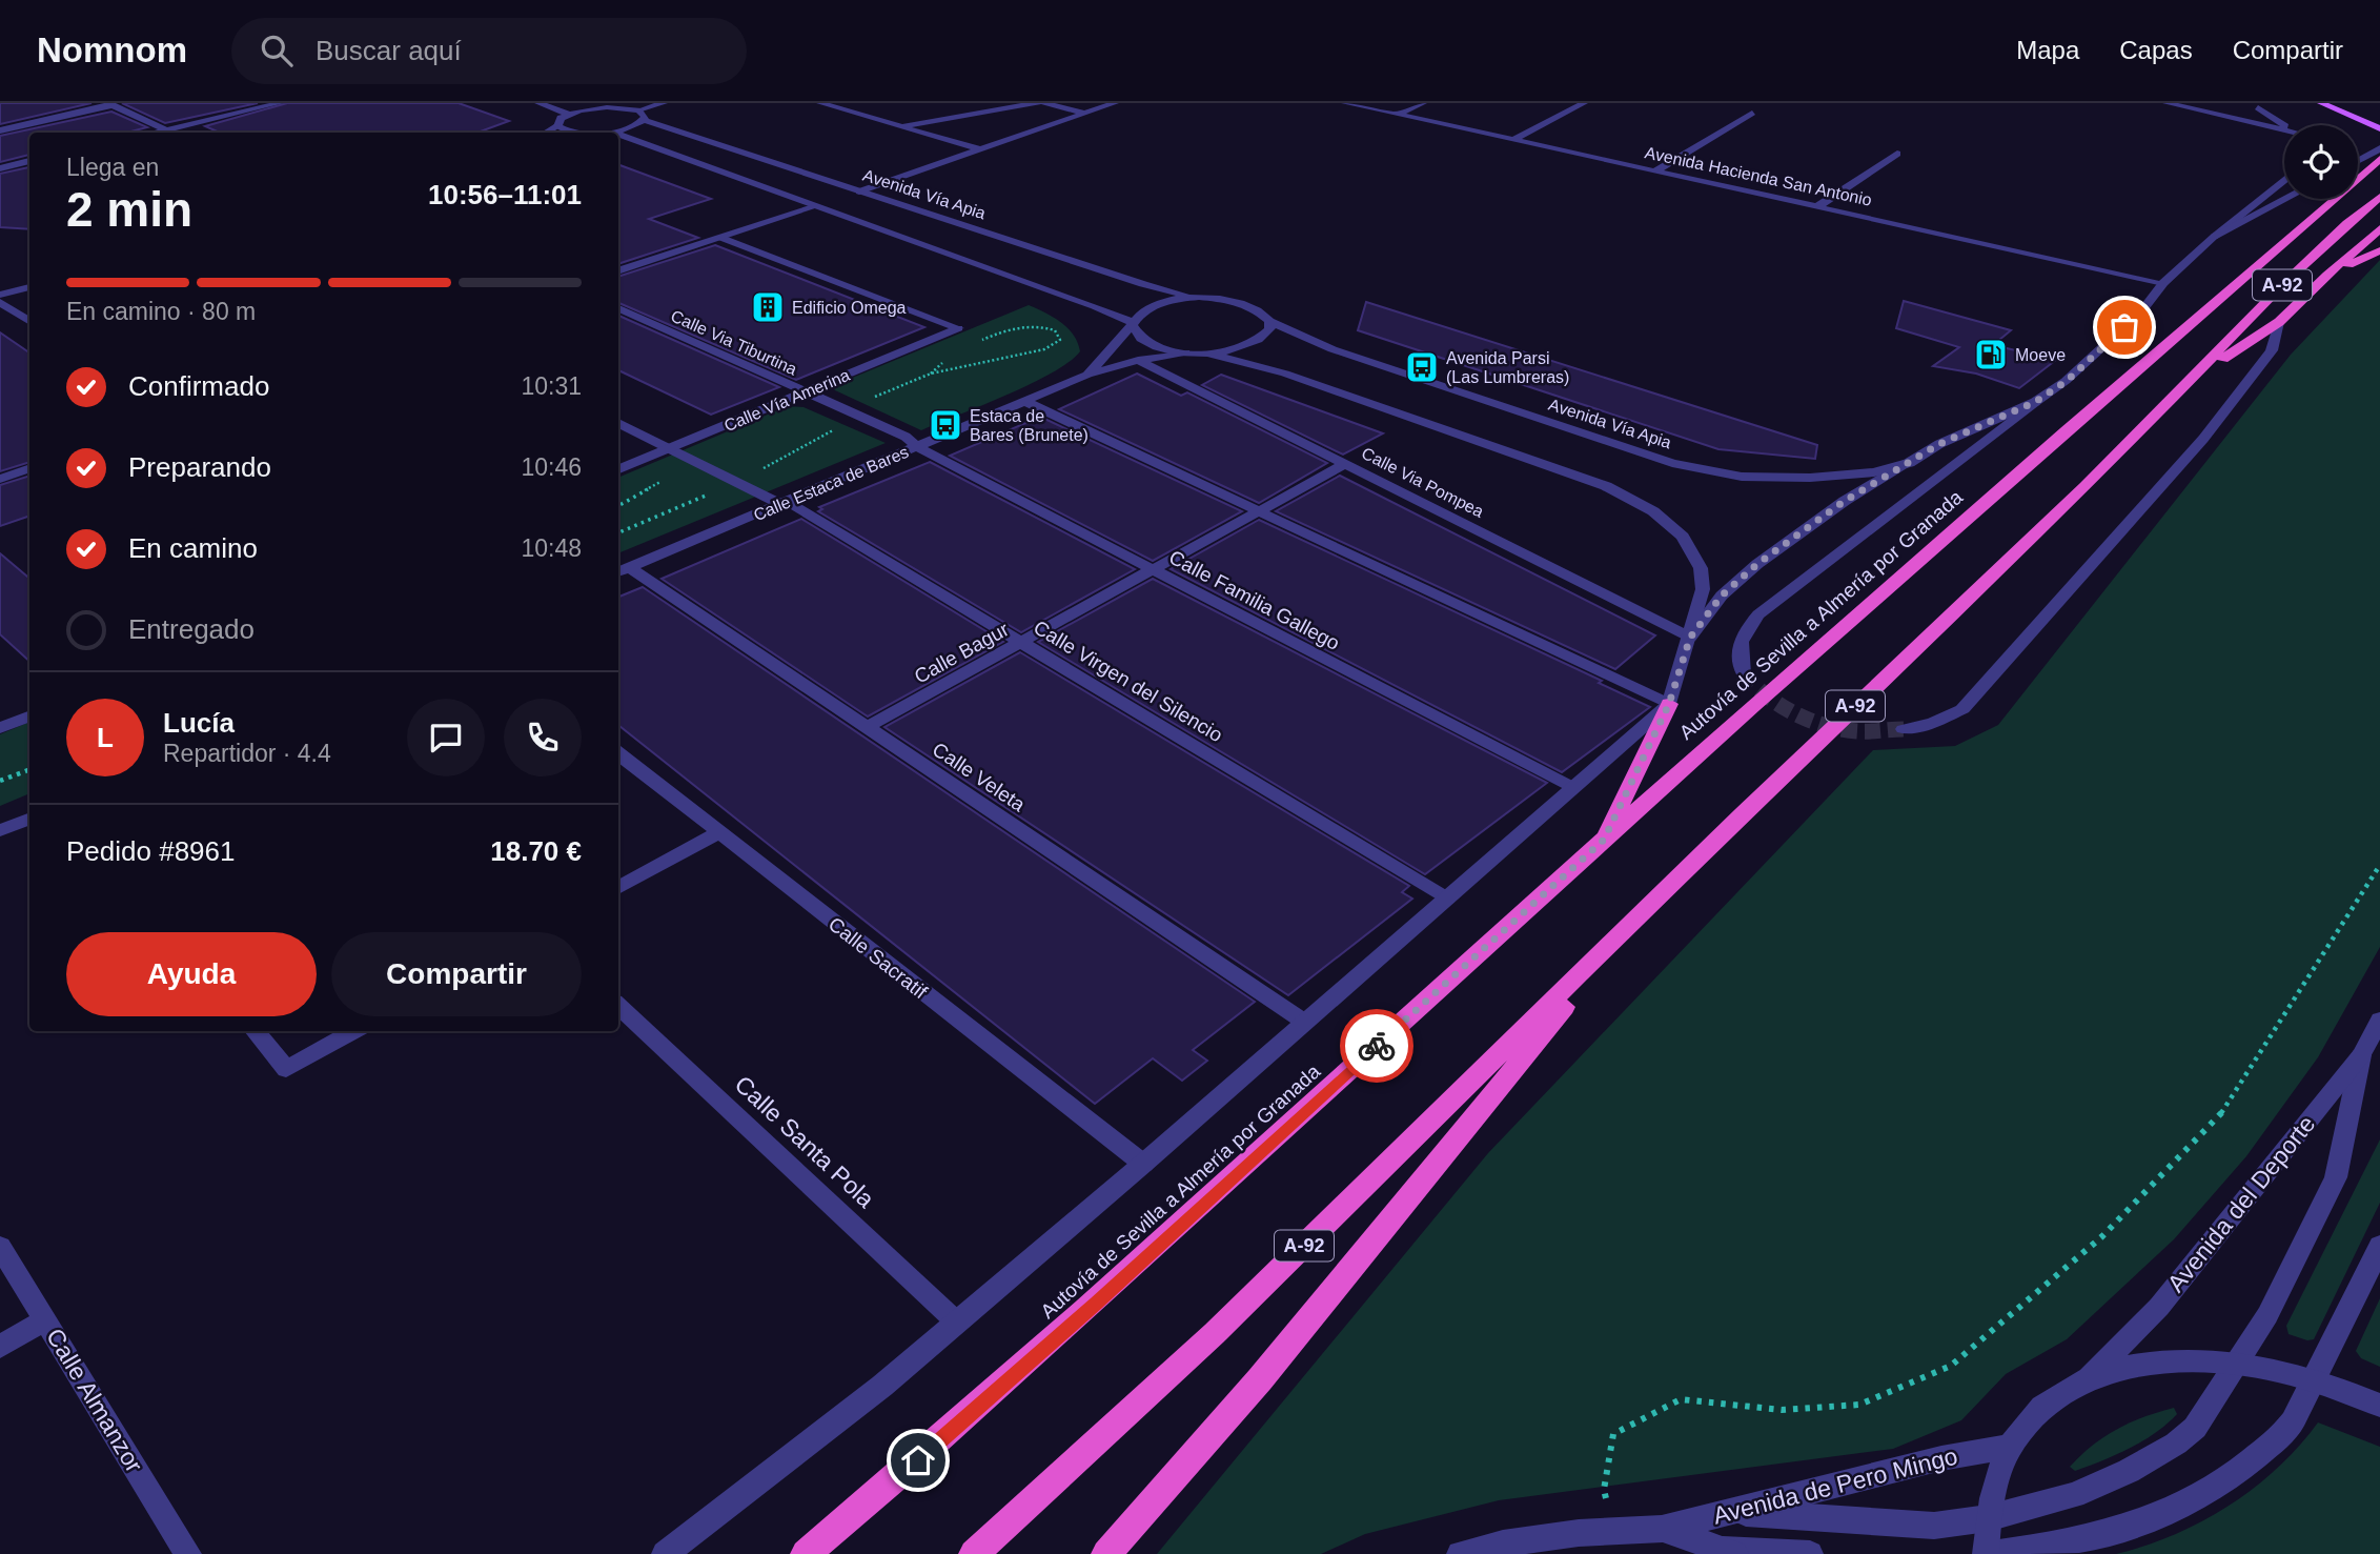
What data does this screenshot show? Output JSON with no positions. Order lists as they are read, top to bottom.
{
  "streets": {
    "highway": ["A-92", "Autovía de Sevilla a Almería por Granada"],
    "street": [
      "Avenida Hacienda San Antonio",
      "Avenida Vía Apia",
      "Calle Via Tiburtina",
      "Calle Vía Amerina",
      "Calle Via Pompea",
      "Calle Estaca de Bares",
      "Calle Familia Gallego",
      "Calle Bagur",
      "Calle Virgen del Silencio",
      "Calle Veleta",
      "Calle Sacratif",
      "Calle Santa Pola",
      "Avenida del Deporte",
      "Calle Almanzor",
      "Avenida de Pero Mingo"
    ]
  },
  "crossings": [
    ["Avenida Vía Apia", "Calle Estaca de Bares"],
    ["Calle Via Tiburtina", "Calle Vía Amerina"],
    ["Calle Via Tiburtina", "Calle Estaca de Bares"],
    ["Calle Via Tiburtina", "Calle Familia Gallego"],
    ["Calle Vía Amerina", "Calle Virgen del Silencio"],
    ["Calle Via Pompea", "Calle Estaca de Bares"],
    ["Calle Via Pompea", "Calle Bagur"],
    ["Calle Estaca de Bares", "Calle Familia Gallego"],
    ["Calle Estaca de Bares", "Calle Virgen del Silencio"],
    ["Calle Estaca de Bares", "Calle Veleta"],
    ["Calle Familia Gallego", "Calle Bagur"],
    ["Calle Bagur", "Calle Virgen del Silencio"],
    ["Calle Bagur", "Calle Veleta"],
    ["Avenida del Deporte", "Avenida de Pero Mingo"]
  ],
  "places": {
    "building": ["Edificio Omega"],
    "fuel station": ["Moeve"],
    "bus stop": ["Avenida Parsi (Las Lumbreras)", "Estaca de Bares (Brunete)"]
  },
  "page": {
    "header": "Nomnom",
    "search": "Buscar aquí",
    "nav": ["Mapa", "Capas", "Compartir"],
    "heading": ["2 min", "Llega en", "10:56–11:01"],
    "panel": [
      "Lucía",
      "Repartidor · 4.4",
      "Pedido #8961",
      "18.70 €"
    ],
    "bar": "En camino · 80 m",
    "list": [
      ["Confirmado", "10:31"],
      ["Preparando", "10:46"],
      ["En camino", "10:48"],
      "Entregado"
    ],
    "round": "L",
    "buttons": ["Ayuda", "Compartir"]
  }
}
